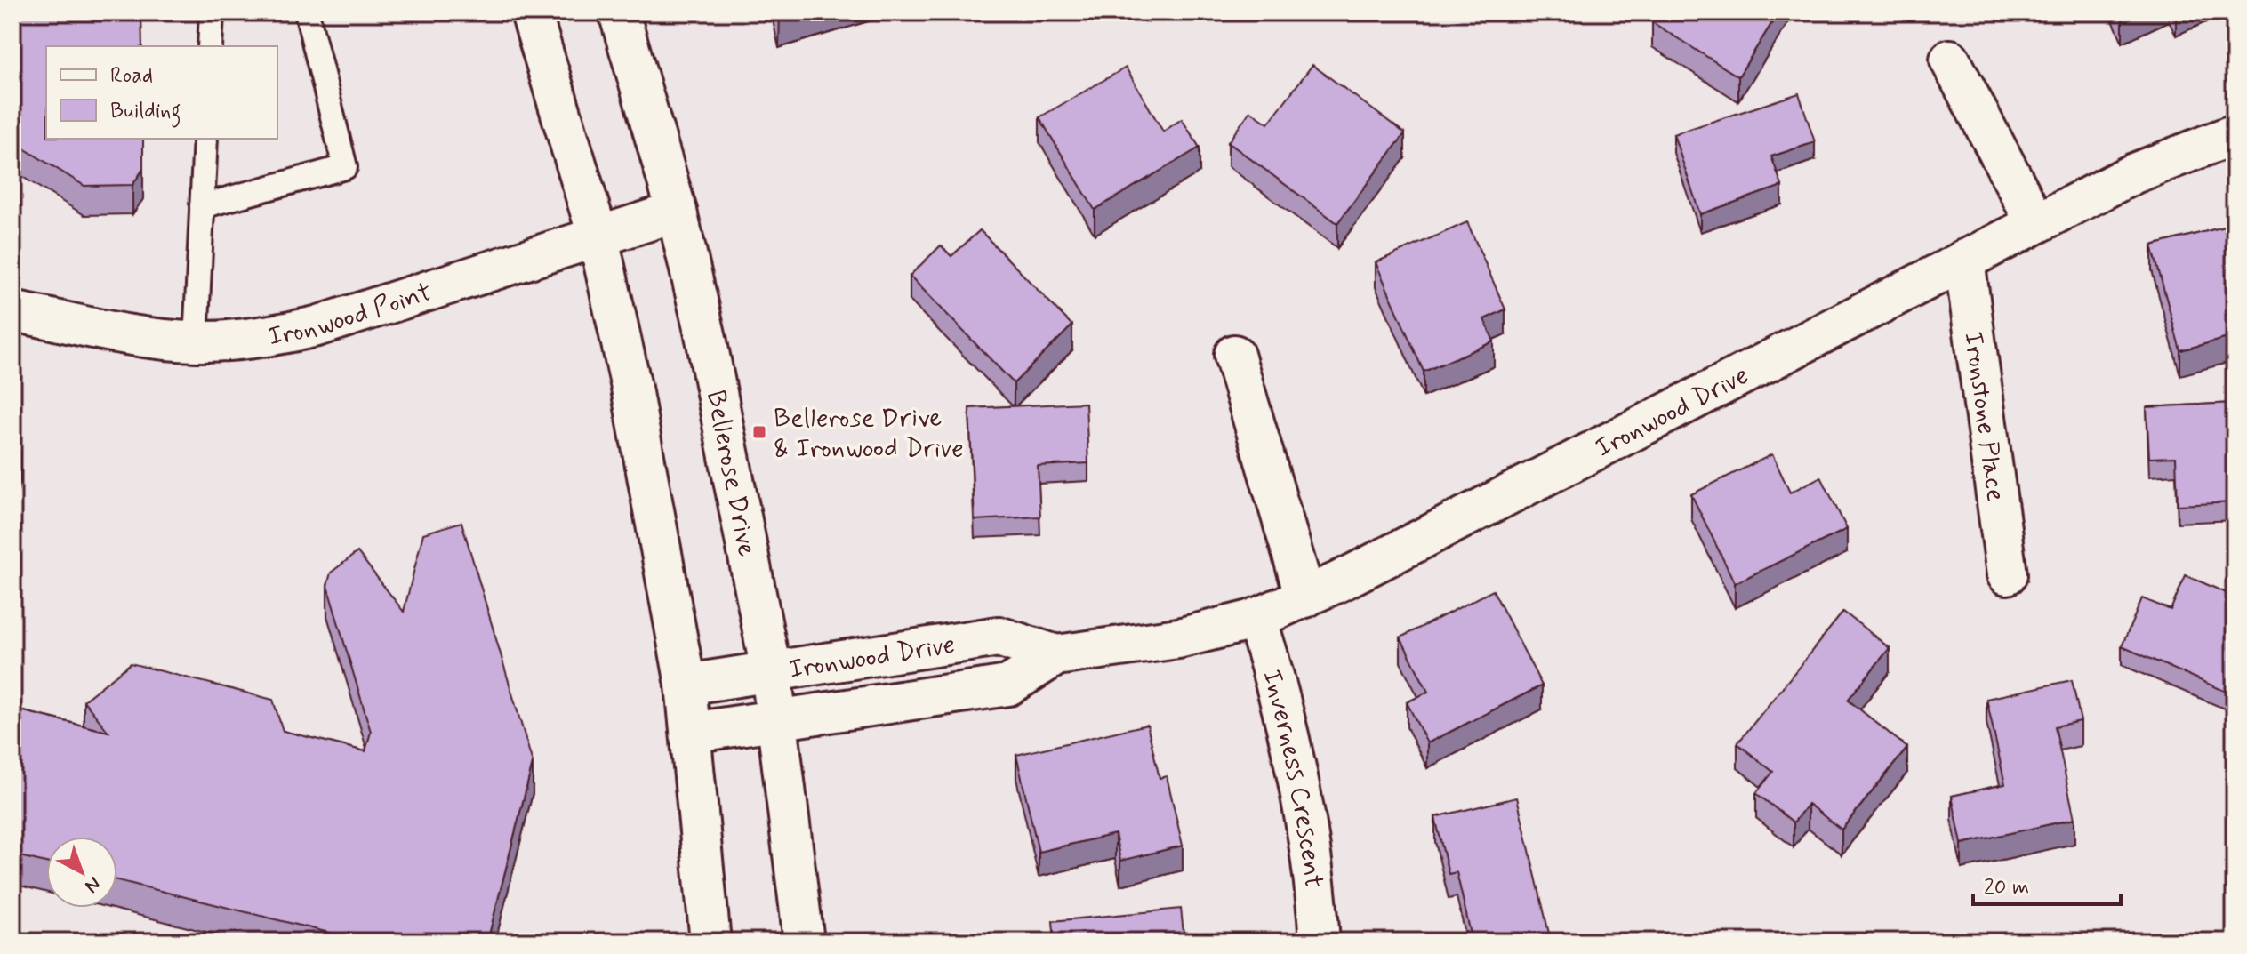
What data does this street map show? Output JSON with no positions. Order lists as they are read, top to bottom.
{
  "streets": {
    "street": [
      "Ironwood Point",
      "Ironwood Drive",
      "Ironstone Place",
      "Bellerose Drive",
      "Inverness Crescent"
    ]
  },
  "crossings": [
    ["Ironwood Point", "Bellerose Drive"],
    ["Ironwood Drive", "Ironstone Place"],
    ["Ironwood Drive", "Bellerose Drive"],
    ["Ironwood Drive", "Inverness Crescent"]
  ],
  "places": {
    "transit": ["Bellerose Drive & Ironwood Drive"]
  },
  "legend": ["Road", "Building"],
  "scale_bar": "20 m",
  "north": "bottom right"
}
